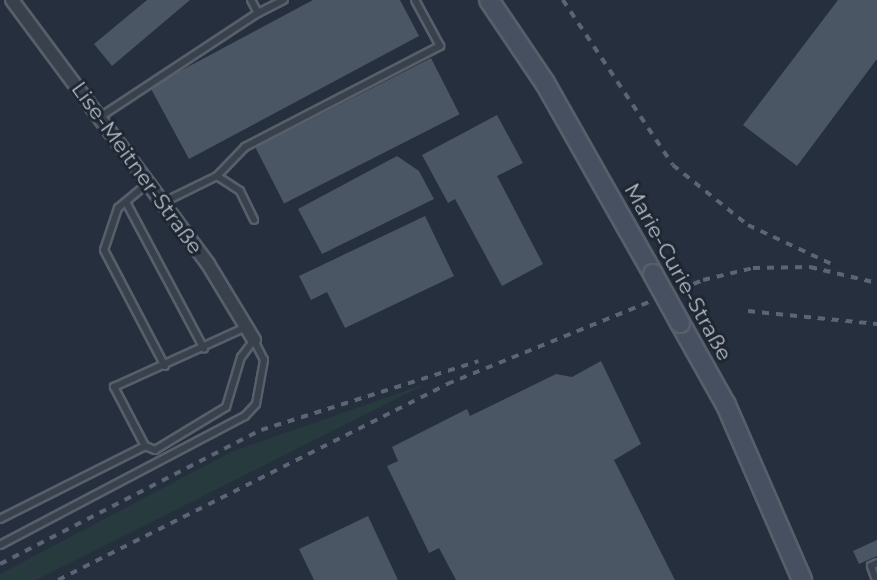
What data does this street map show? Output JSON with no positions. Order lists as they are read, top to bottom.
{
  "streets": {
    "main road": ["Marie-Curie-Straße"],
    "street": ["Lise-Meitner-Straße"]
  }
}
